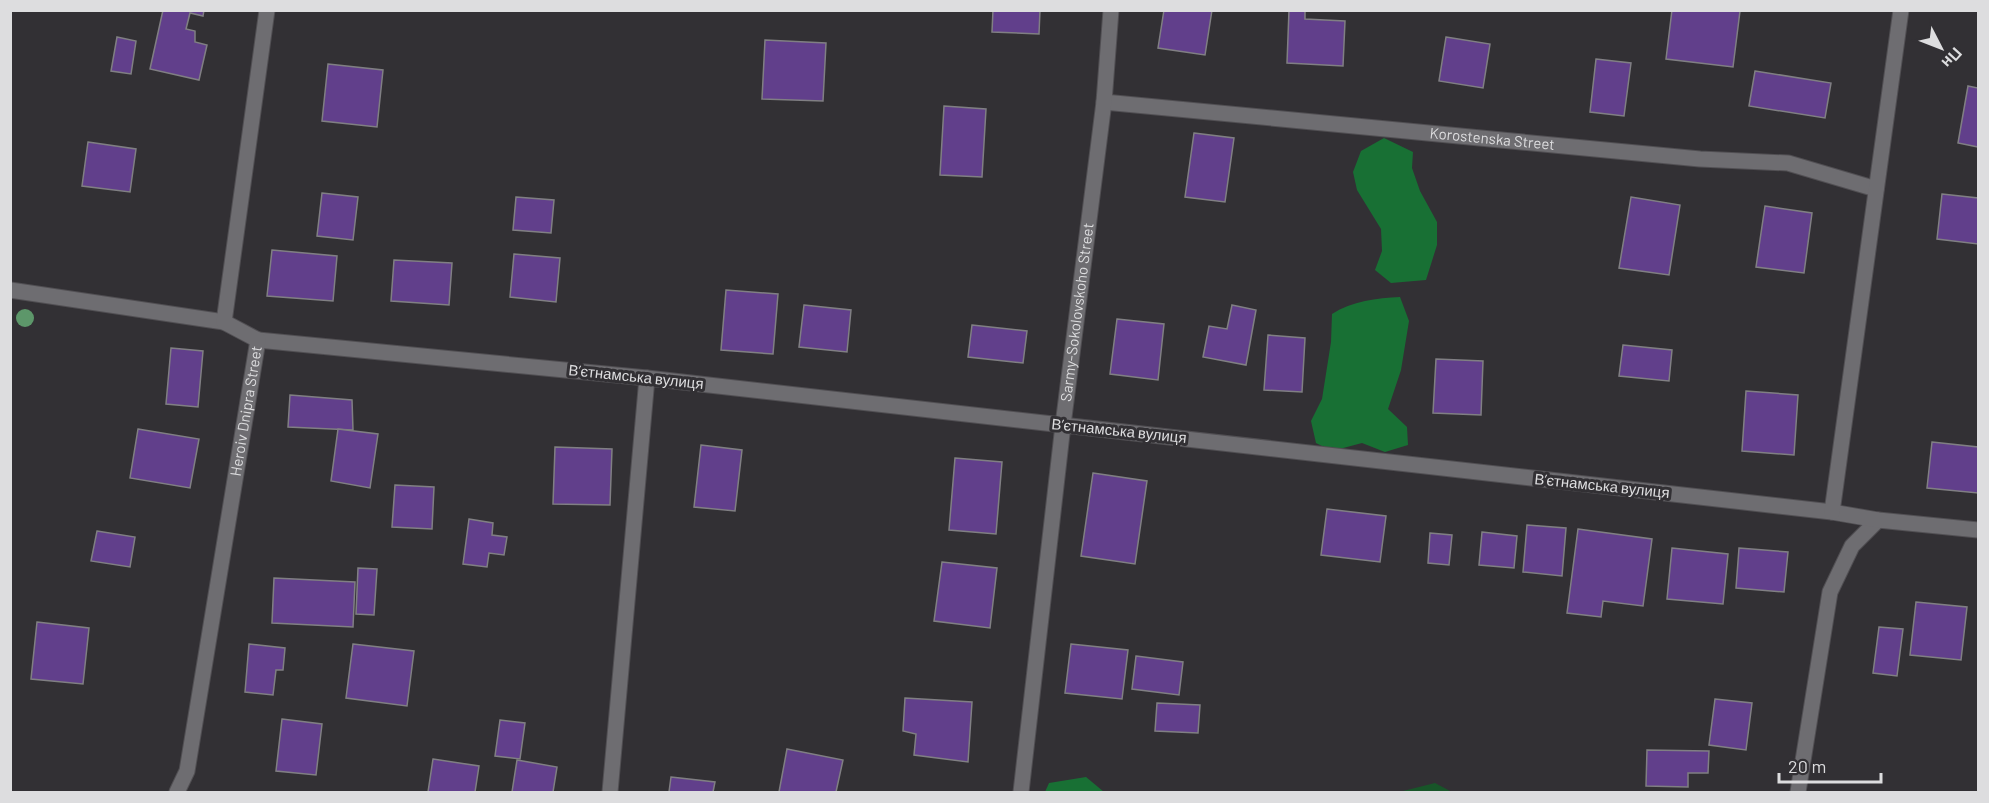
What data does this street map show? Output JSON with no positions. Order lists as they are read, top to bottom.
{
  "streets": {
    "street": [
      "Korostenska Street",
      "Sarmy-Sokolovskoho Street",
      "Вʼєтнамська вулиця",
      "Heroiv Dnipra Street"
    ]
  },
  "crossings": [
    ["Korostenska Street", "Sarmy-Sokolovskoho Street"],
    ["Sarmy-Sokolovskoho Street", "Вʼєтнамська вулиця"],
    ["Вʼєтнамська вулиця", "Heroiv Dnipra Street"]
  ],
  "scale_bar": "20 m",
  "north": "bottom right"
}
